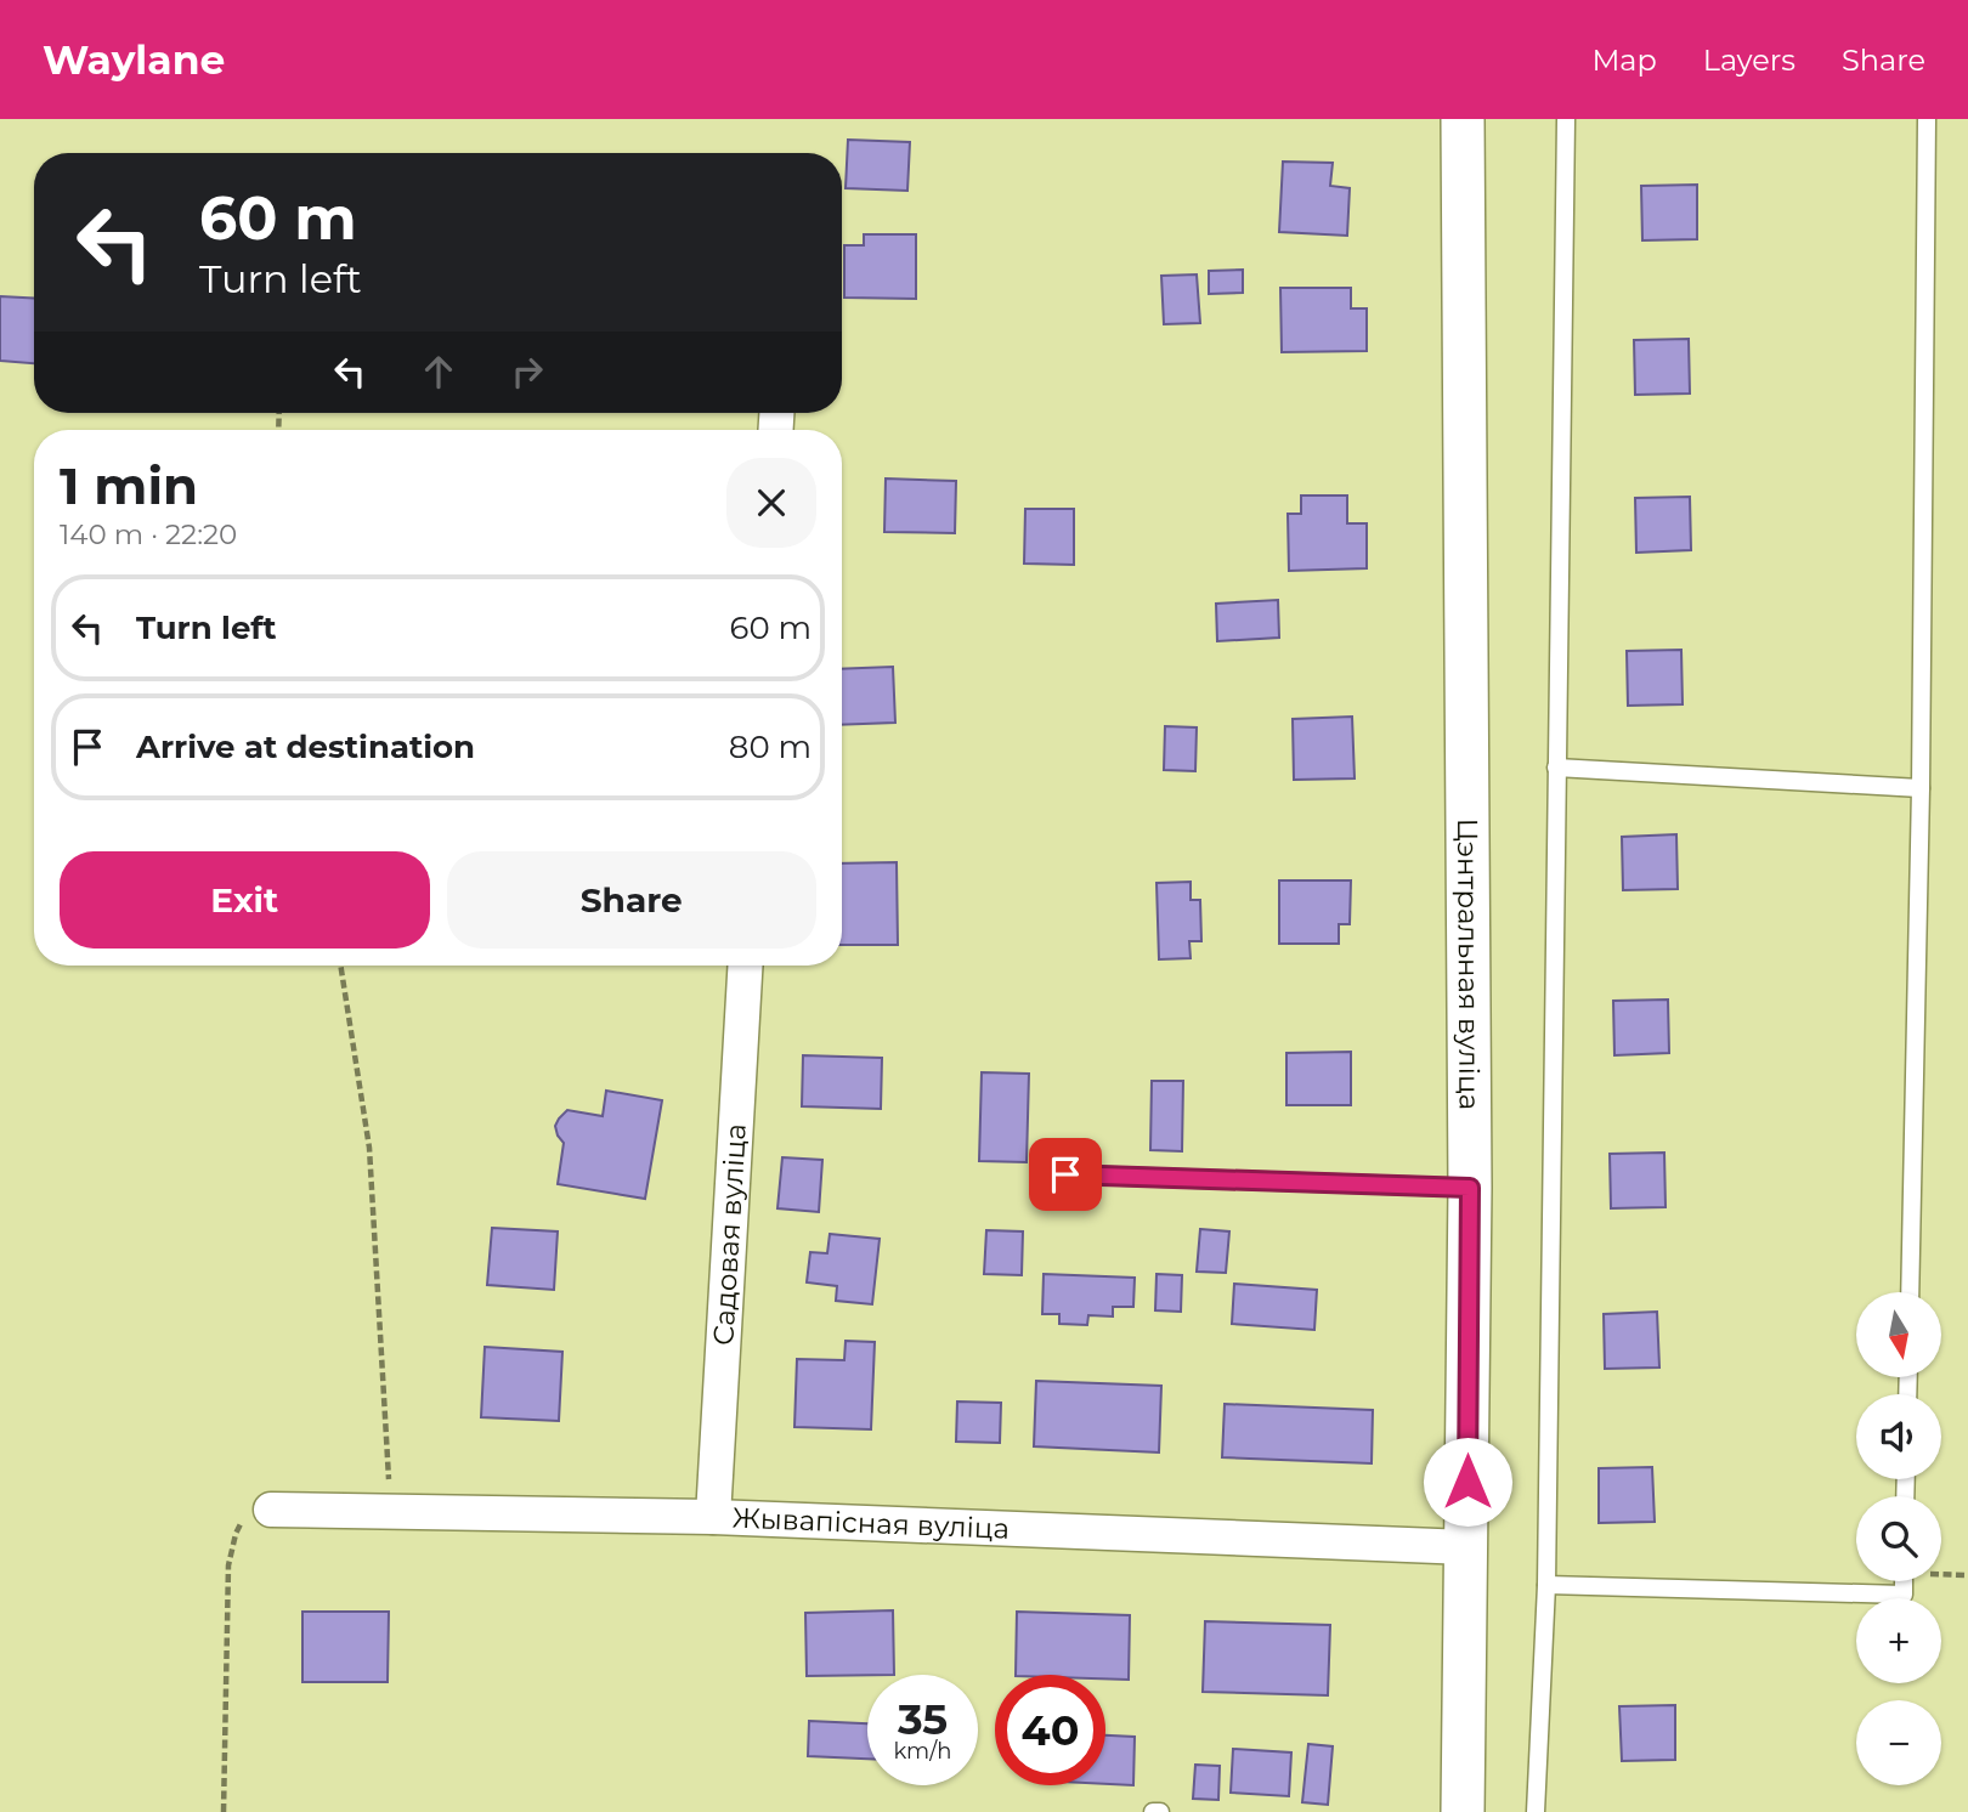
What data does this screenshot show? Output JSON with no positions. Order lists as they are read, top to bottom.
{
  "streets": {
    "street": ["Цэнтральная вуліца", "Садовая вуліца", "Жывапісная вуліца"]
  },
  "crossings": [
    ["Цэнтральная вуліца", "Жывапісная вуліца"],
    ["Садовая вуліца", "Жывапісная вуліца"]
  ],
  "north": "bottom",
  "page": {
    "header": "Waylane",
    "nav": ["Map", "Layers", "Share"],
    "turn": ["60 m", "Turn left"],
    "heading": ["1 min", "140 m · 22:20"],
    "list": [
      {
        "name": "Turn left",
        "value": "60 m"
      },
      {
        "name": "Arrive at destination",
        "value": "80 m"
      }
    ],
    "buttons": ["Exit", "Share"],
    "map_buttons": ["+", "−"],
    "speed": "35 km/h",
    "limit": "40"
  }
}
